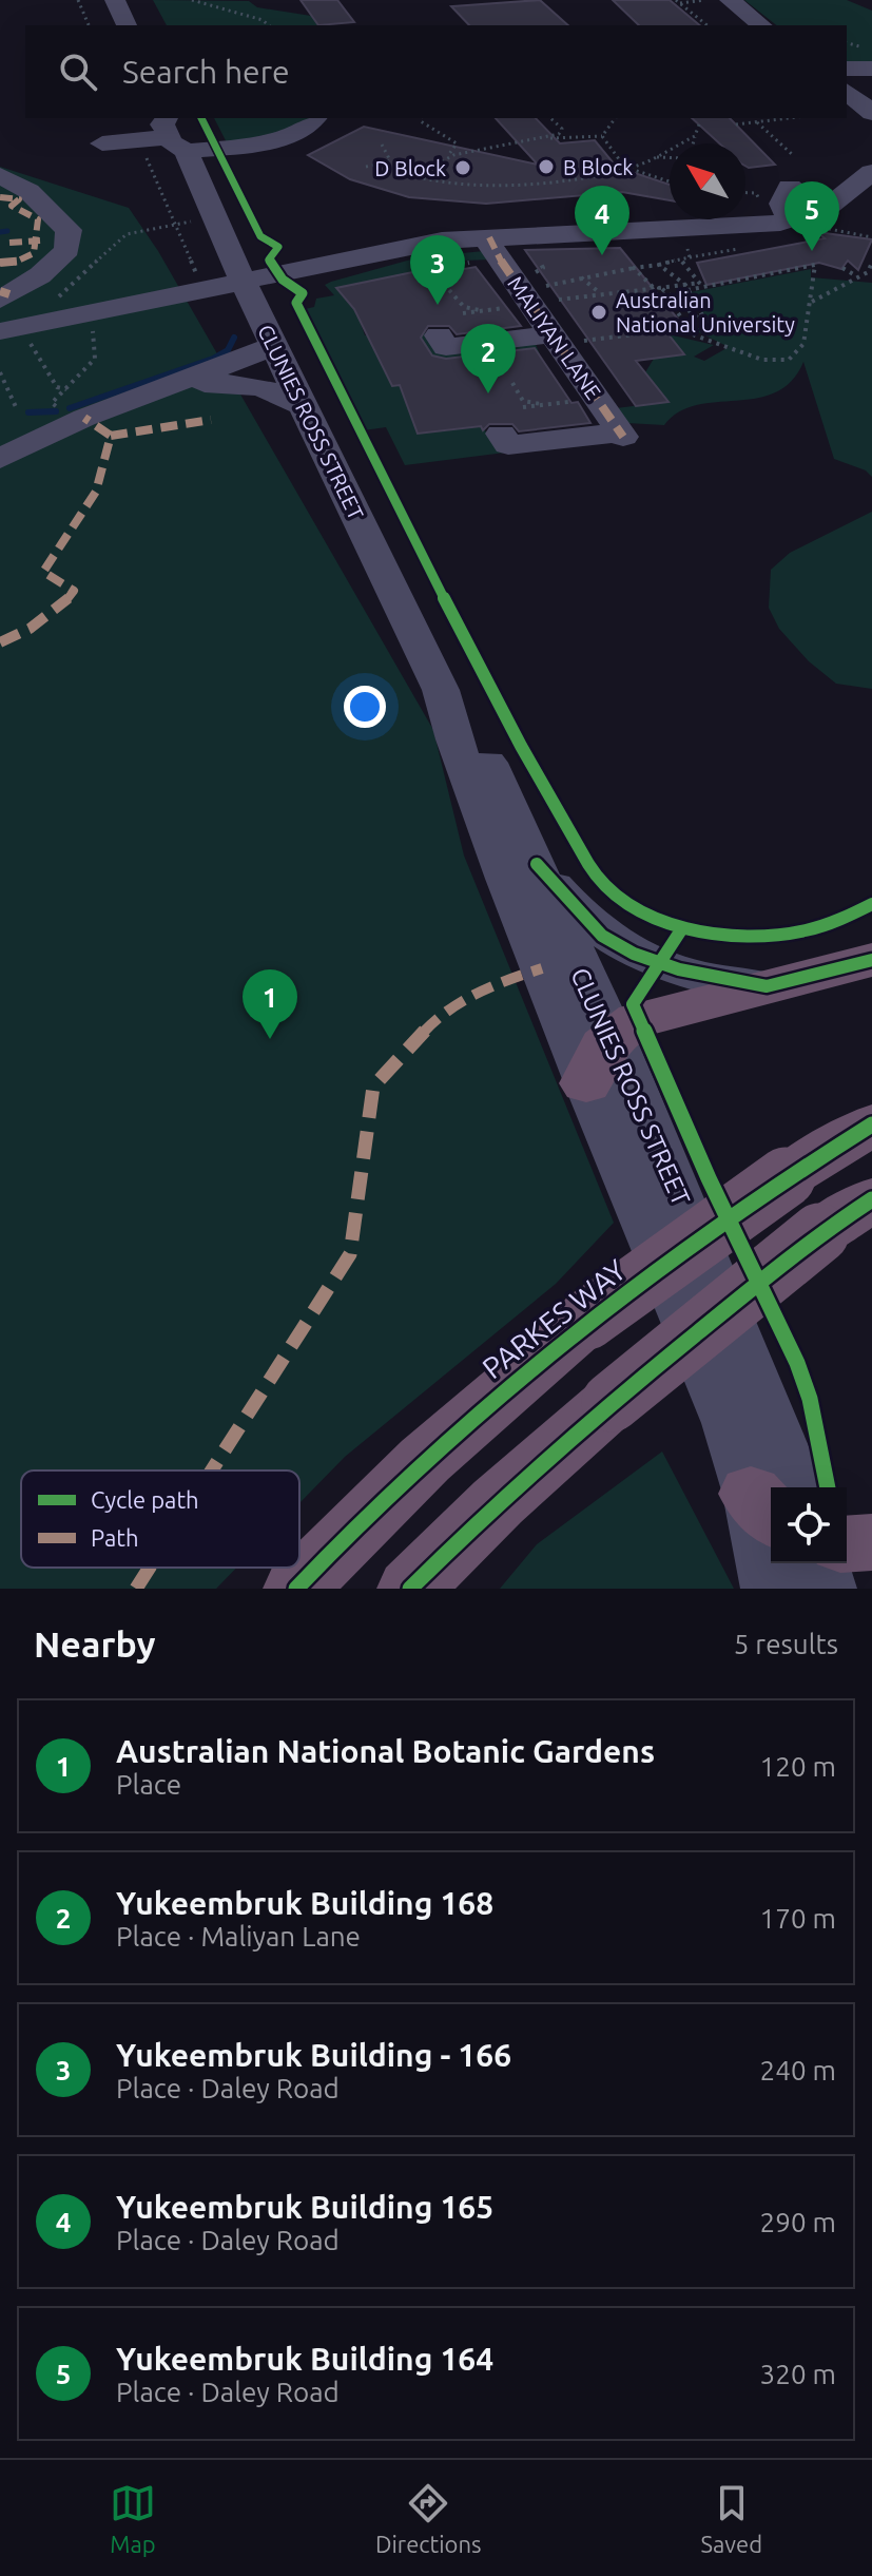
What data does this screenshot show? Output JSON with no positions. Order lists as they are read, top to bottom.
{
  "streets": {
    "highway": ["PARKES WAY"],
    "street": ["MALIYAN LANE", "CLUNIES ROSS STREET"]
  },
  "places": ["B Block", "D Block", "Australian National University"],
  "legend": ["Cycle path", "Path"],
  "north": "top left",
  "page": {
    "search": "Search here",
    "pins": [
      "5",
      "4",
      "3",
      "2",
      "1"
    ],
    "heading": ["Nearby", "5 results"],
    "list": [
      {
        "mark": "1",
        "name": "Australian National Botanic Gardens",
        "note": "Place",
        "value": "120 m"
      },
      {
        "mark": "2",
        "name": "Yukeembruk Building 168",
        "note": "Place · Maliyan Lane",
        "value": "170 m"
      },
      {
        "mark": "3",
        "name": "Yukeembruk Building - 166",
        "note": "Place · Daley Road",
        "value": "240 m"
      },
      {
        "mark": "4",
        "name": "Yukeembruk Building 165",
        "note": "Place · Daley Road",
        "value": "290 m"
      },
      {
        "mark": "5",
        "name": "Yukeembruk Building 164",
        "note": "Place · Daley Road",
        "value": "320 m"
      }
    ],
    "nav": ["Map", "Directions", "Saved"]
  }
}
